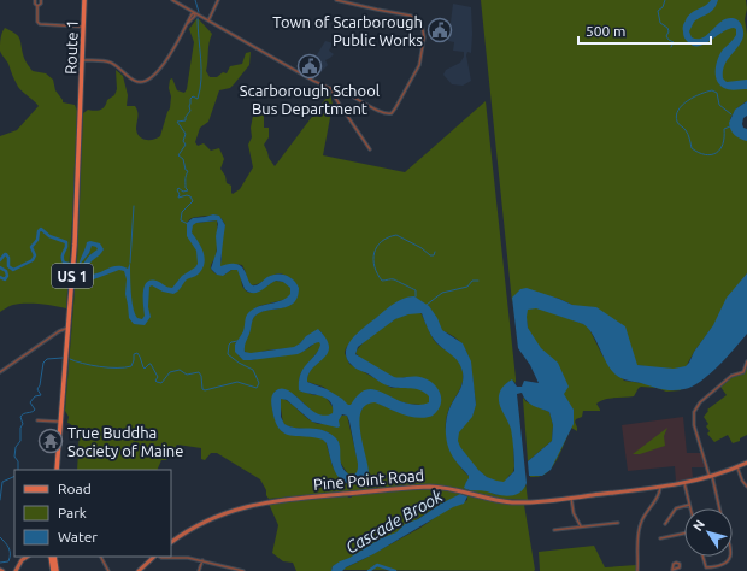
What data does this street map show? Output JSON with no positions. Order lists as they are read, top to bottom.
{
  "streets": {
    "main road": ["Route 1", "US 1", "Pine Point Road"]
  },
  "crossings": [
    ["Route 1", "US 1"]
  ],
  "water": ["Cascade Brook"],
  "places": {
    "public building": ["Town of Scarborough Public Works", "Scarborough School Bus Department"],
    "temple": ["True Buddha Society of Maine"]
  },
  "legend": ["Road", "Park", "Water"],
  "scale_bar": "500 m",
  "north": "top left"
}
